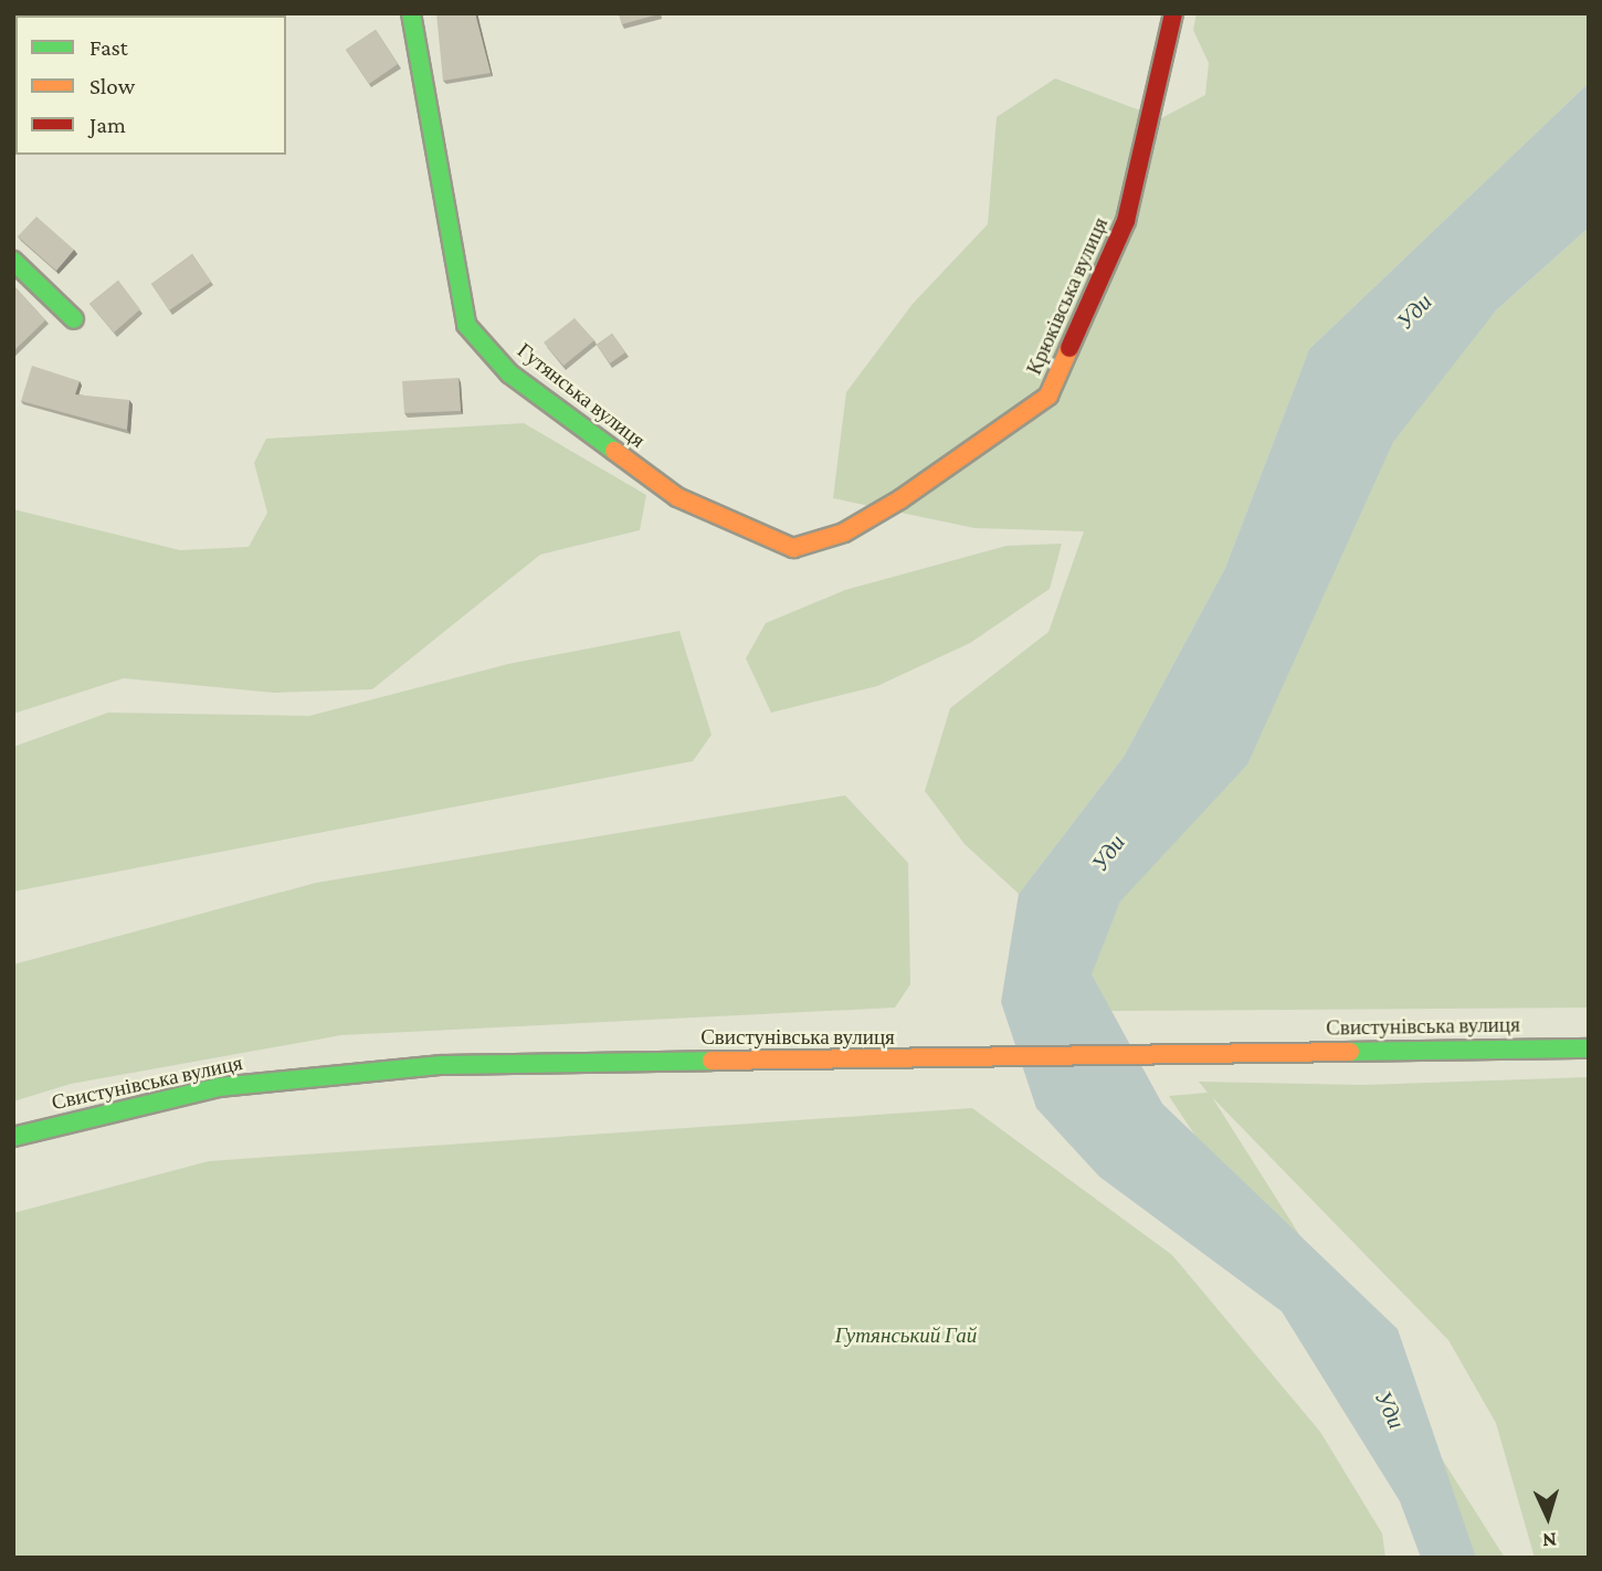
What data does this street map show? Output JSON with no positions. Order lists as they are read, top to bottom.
{
  "streets": {
    "main road": ["Крюківська вулиця", "Гутянська вулиця", "Свистунівська вулиця"]
  },
  "crossings": [
    ["Крюківська вулиця", "Гутянська вулиця"]
  ],
  "water": ["Уди"],
  "parks": ["Гутянський Гай"],
  "legend": ["Fast", "Slow", "Jam"],
  "north": "bottom"
}
